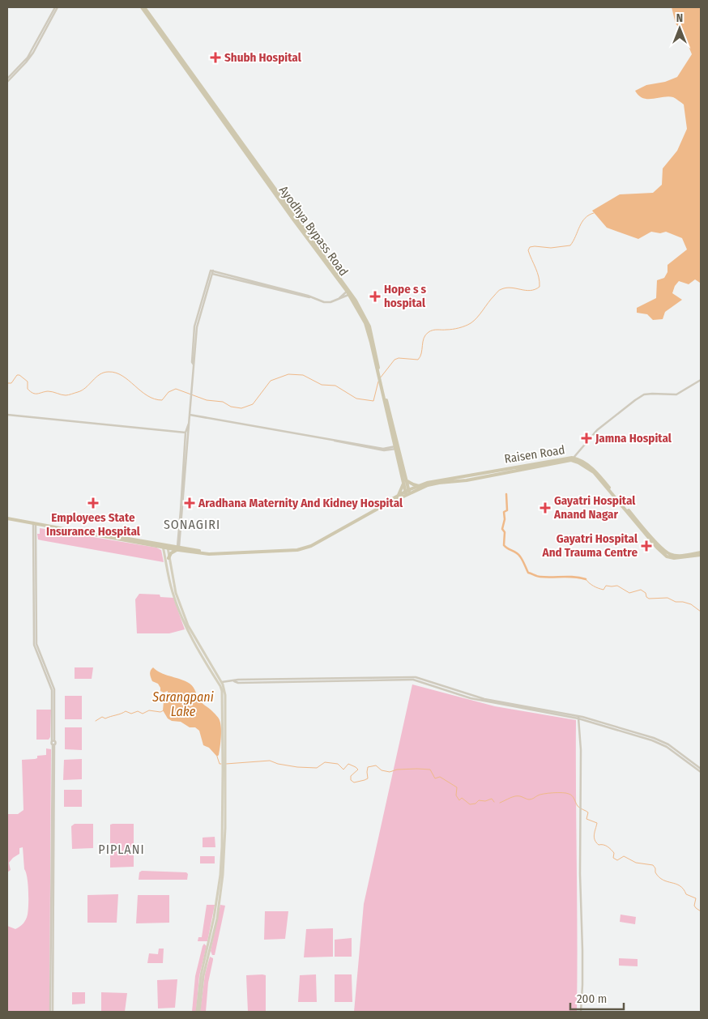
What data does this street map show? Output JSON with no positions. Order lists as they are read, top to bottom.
{
  "streets": {
    "main road": ["Ayodhya Bypass Road", "Raisen Road"]
  },
  "crossings": [
    ["Ayodhya Bypass Road", "Raisen Road"]
  ],
  "districts": ["SONAGIRI", "PIPLANI"],
  "water": ["Sarangpani Lake"],
  "places": {
    "health": [
      "Shubh Hospital",
      "Hope s s hospital",
      "Jamna Hospital",
      "Employees State Insurance Hospital",
      "Aradhana Maternity And Kidney Hospital",
      "Gayatri Hospital Anand Nagar",
      "Gayatri Hospital And Trauma Centre"
    ]
  },
  "scale_bar": "200 m",
  "north": "top"
}
